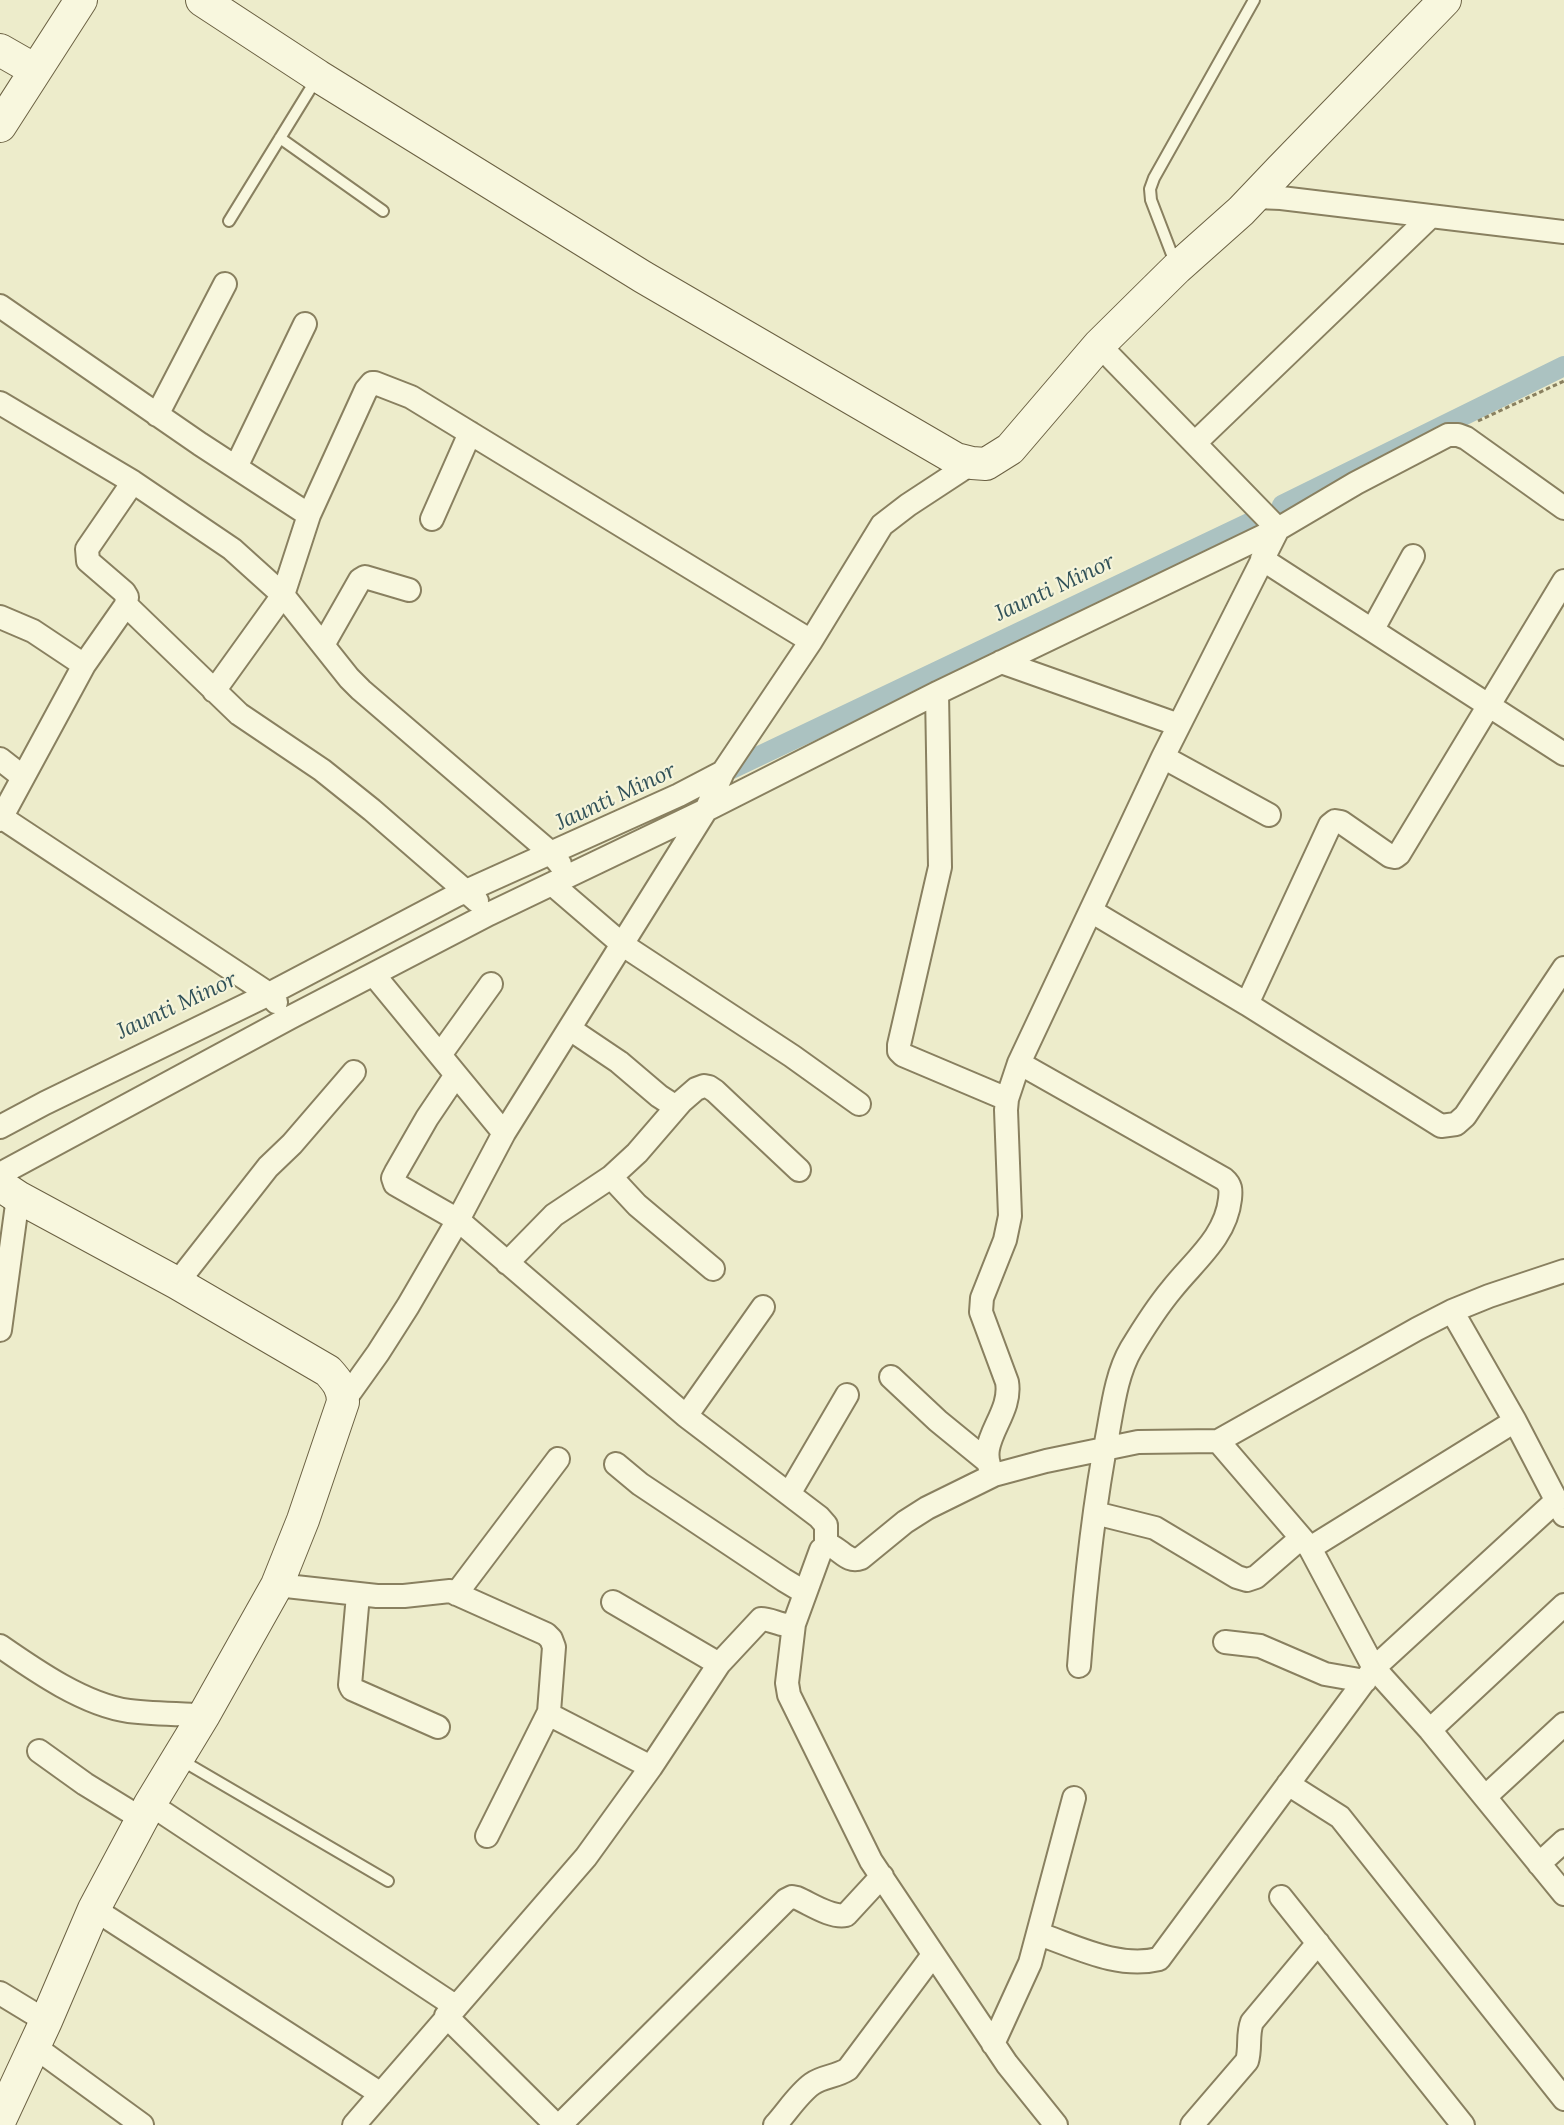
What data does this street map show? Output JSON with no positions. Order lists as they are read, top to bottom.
{
  "water": ["Jaunti Minor"]
}
